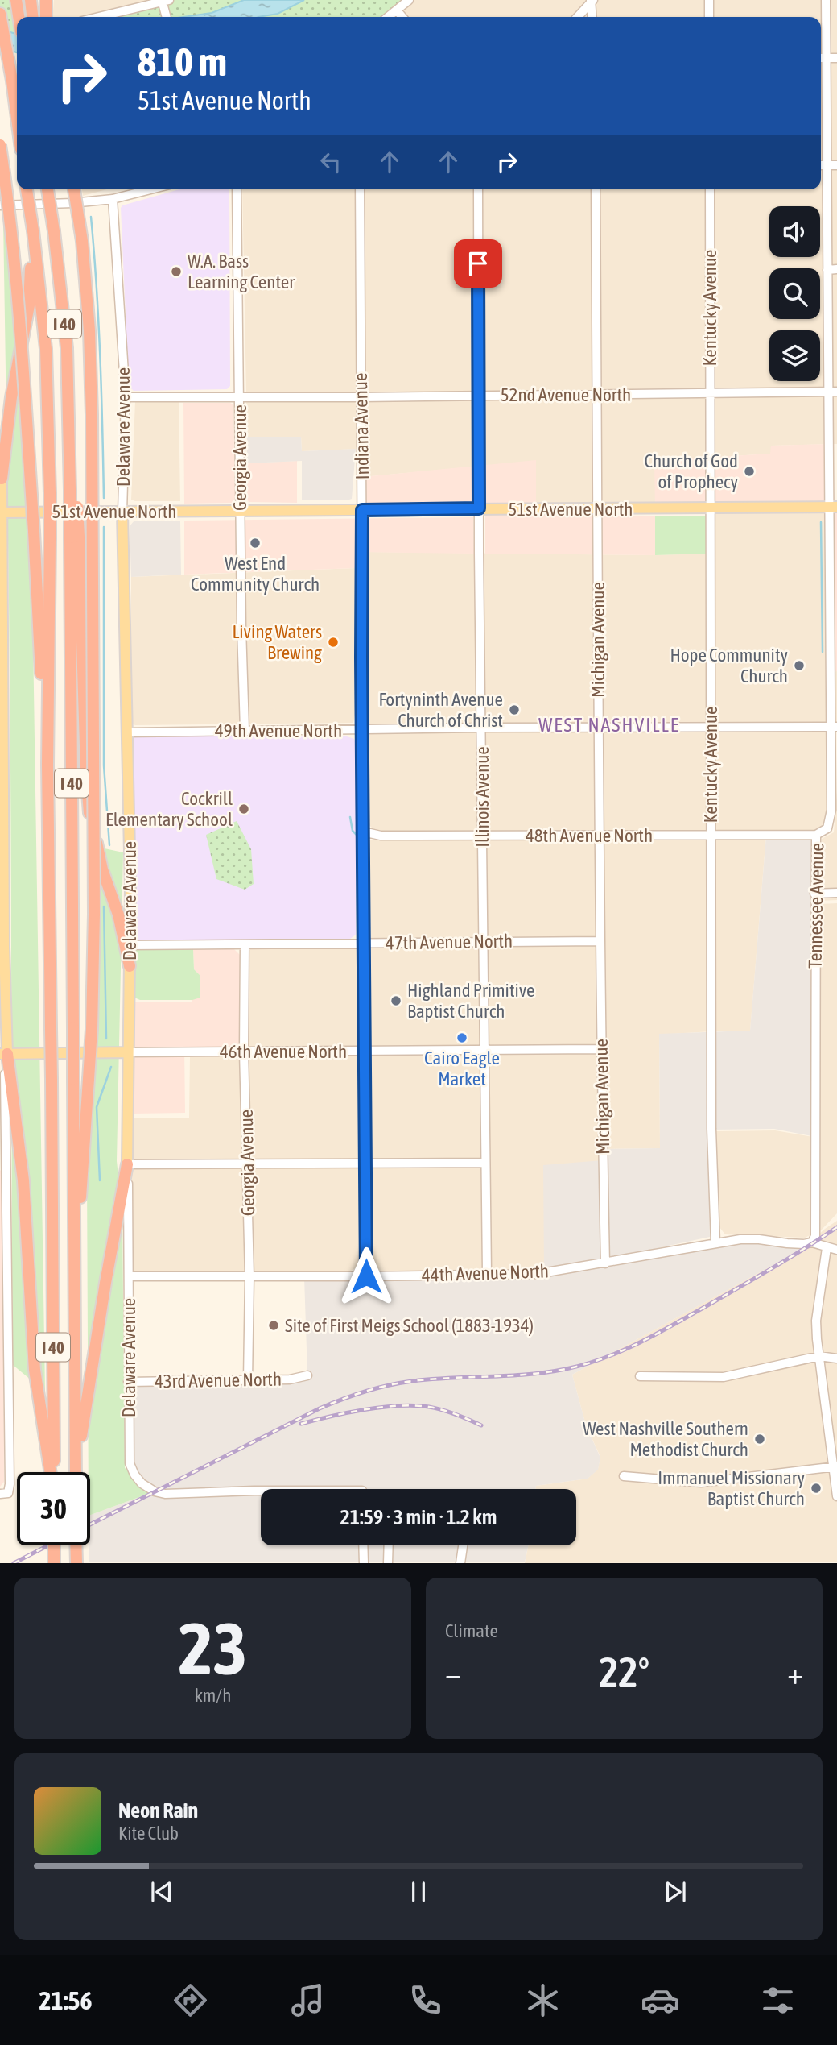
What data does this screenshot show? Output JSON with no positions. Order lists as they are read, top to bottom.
{
  "streets": {
    "highway": ["I 40"],
    "main road": ["Delaware Avenue", "51st Avenue North", "46th Avenue North"],
    "street": [
      "Kentucky Avenue",
      "52nd Avenue North",
      "Indiana Avenue",
      "Georgia Avenue",
      "Michigan Avenue",
      "49th Avenue North",
      "Illinois Avenue",
      "48th Avenue North",
      "Tennessee Avenue",
      "47th Avenue North",
      "44th Avenue North",
      "43rd Avenue North"
    ]
  },
  "crossings": [
    ["Kentucky Avenue", "52nd Avenue North"],
    ["Kentucky Avenue", "51st Avenue North"],
    ["Kentucky Avenue", "49th Avenue North"],
    ["Kentucky Avenue", "48th Avenue North"],
    ["Kentucky Avenue", "44th Avenue North"],
    ["52nd Avenue North", "Indiana Avenue"],
    ["52nd Avenue North", "Delaware Avenue"],
    ["52nd Avenue North", "Georgia Avenue"],
    ["52nd Avenue North", "Michigan Avenue"],
    ["52nd Avenue North", "Illinois Avenue"],
    ["52nd Avenue North", "Tennessee Avenue"],
    ["Indiana Avenue", "51st Avenue North"],
    ["Indiana Avenue", "49th Avenue North"],
    ["Indiana Avenue", "48th Avenue North"],
    ["Indiana Avenue", "47th Avenue North"],
    ["Indiana Avenue", "46th Avenue North"],
    ["Indiana Avenue", "44th Avenue North"],
    ["Delaware Avenue", "51st Avenue North"],
    ["Delaware Avenue", "49th Avenue North"],
    ["Delaware Avenue", "47th Avenue North"],
    ["Delaware Avenue", "46th Avenue North"],
    ["Delaware Avenue", "44th Avenue North"],
    ["Delaware Avenue", "43rd Avenue North"],
    ["Georgia Avenue", "51st Avenue North"],
    ["Georgia Avenue", "49th Avenue North"],
    ["Georgia Avenue", "47th Avenue North"],
    ["Georgia Avenue", "46th Avenue North"],
    ["Georgia Avenue", "44th Avenue North"],
    ["Georgia Avenue", "43rd Avenue North"],
    ["51st Avenue North", "Michigan Avenue"],
    ["51st Avenue North", "Illinois Avenue"],
    ["51st Avenue North", "Tennessee Avenue"],
    ["Michigan Avenue", "49th Avenue North"],
    ["Michigan Avenue", "48th Avenue North"],
    ["Michigan Avenue", "47th Avenue North"],
    ["Michigan Avenue", "46th Avenue North"],
    ["Michigan Avenue", "44th Avenue North"],
    ["49th Avenue North", "Illinois Avenue"],
    ["49th Avenue North", "Tennessee Avenue"],
    ["Illinois Avenue", "48th Avenue North"],
    ["Illinois Avenue", "47th Avenue North"],
    ["Illinois Avenue", "46th Avenue North"],
    ["Illinois Avenue", "44th Avenue North"],
    ["48th Avenue North", "Tennessee Avenue"],
    ["Tennessee Avenue", "44th Avenue North"]
  ],
  "districts": ["WEST NASHVILLE"],
  "places": [
    "W.A. Bass Learning Center",
    "Church of God of Prophecy",
    "West End Community Church",
    "Living Waters Brewing",
    "Hope Community Church",
    "Fortyninth Avenue Church of Christ",
    "Cockrill Elementary School",
    "Highland Primitive Baptist Church",
    "Cairo Eagle Market",
    "Site of First Meigs School (1883-1934)",
    "West Nashville Southern Methodist Church",
    "Immanuel Missionary Baptist Church"
  ],
  "page": {
    "turn": ["810 m", "51st Avenue North"],
    "limit": "30",
    "trip": "21:59 · 3 min · 1.2 km",
    "tile": [
      ["23", "km/h"],
      "Climate"
    ],
    "heat": ["−", "22°", "+"],
    "song": ["Neon Rain", "Kite Club"],
    "tabs": "21:56"
  }
}
